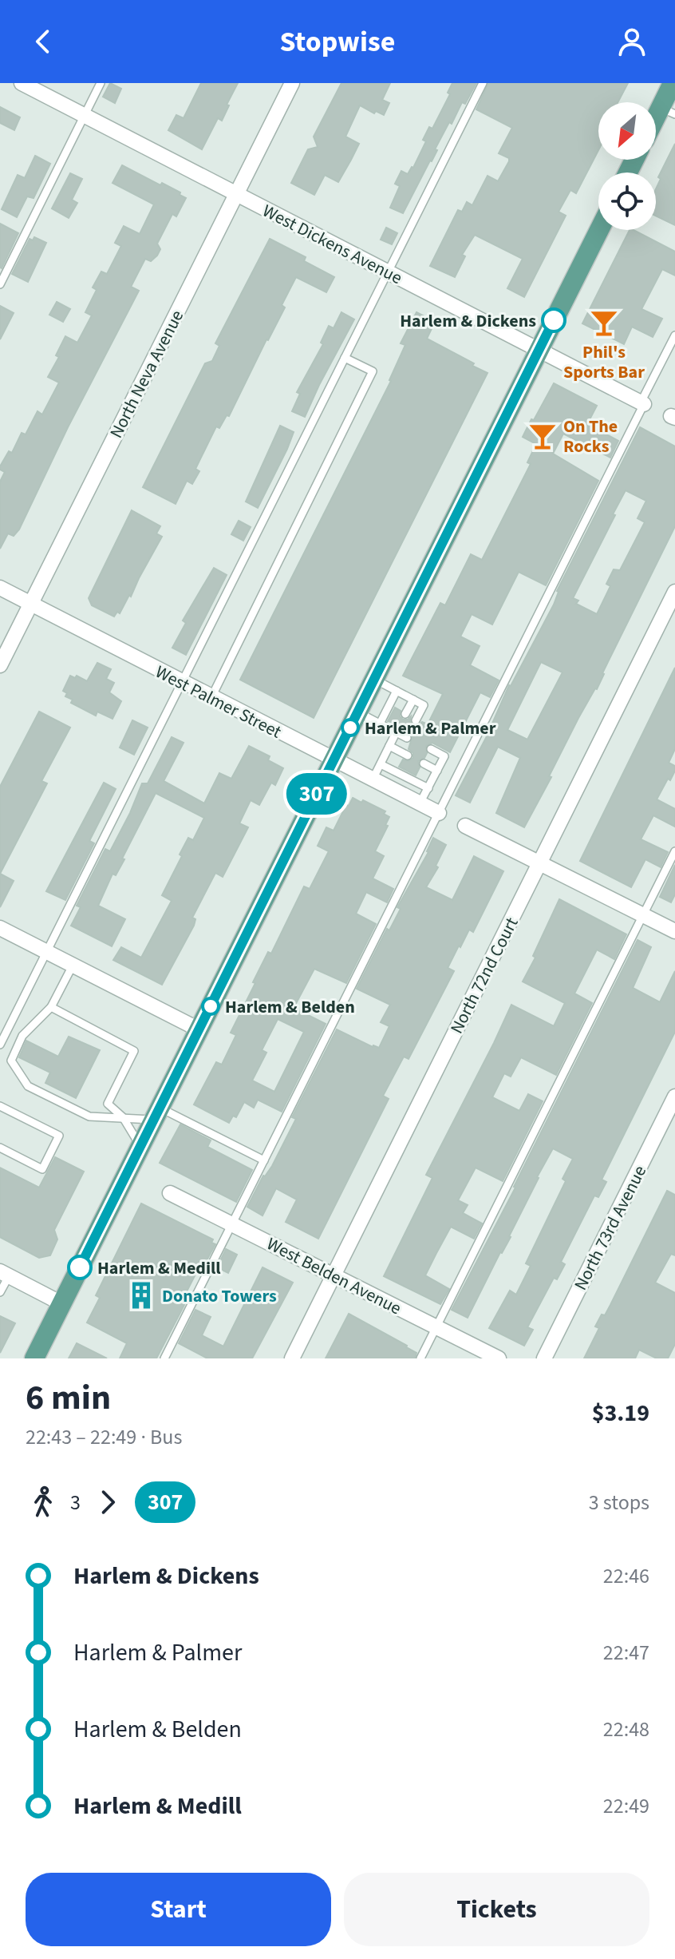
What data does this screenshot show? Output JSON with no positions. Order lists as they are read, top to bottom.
{
  "streets": {
    "street": [
      "West Dickens Avenue",
      "North Neva Avenue",
      "West Palmer Street",
      "North 72nd Court",
      "North 73rd Avenue",
      "West Belden Avenue"
    ]
  },
  "crossings": [
    ["West Dickens Avenue", "North Neva Avenue"],
    ["North Neva Avenue", "West Palmer Street"],
    ["North 72nd Court", "West Belden Avenue"]
  ],
  "places": {
    "other": [
      "Harlem & Dickens",
      "Harlem & Palmer",
      "Harlem & Belden",
      "Harlem & Medill"
    ],
    "bar": ["Phil's Sports Bar", "On The Rocks"],
    "building": ["Donato Towers"]
  },
  "lines": ["bus line 307"],
  "north": "bottom left",
  "page": {
    "header": "Stopwise",
    "on_map": "307",
    "heading": ["6 min", "22:43 – 22:49 · Bus", "$3.19"],
    "legs": ["3", "307", "3 stops"],
    "list": [
      {
        "name": "Harlem & Dickens",
        "value": "22:46"
      },
      {
        "name": "Harlem & Palmer",
        "value": "22:47"
      },
      {
        "name": "Harlem & Belden",
        "value": "22:48"
      },
      {
        "name": "Harlem & Medill",
        "value": "22:49"
      }
    ],
    "buttons": ["Start", "Tickets"]
  }
}
